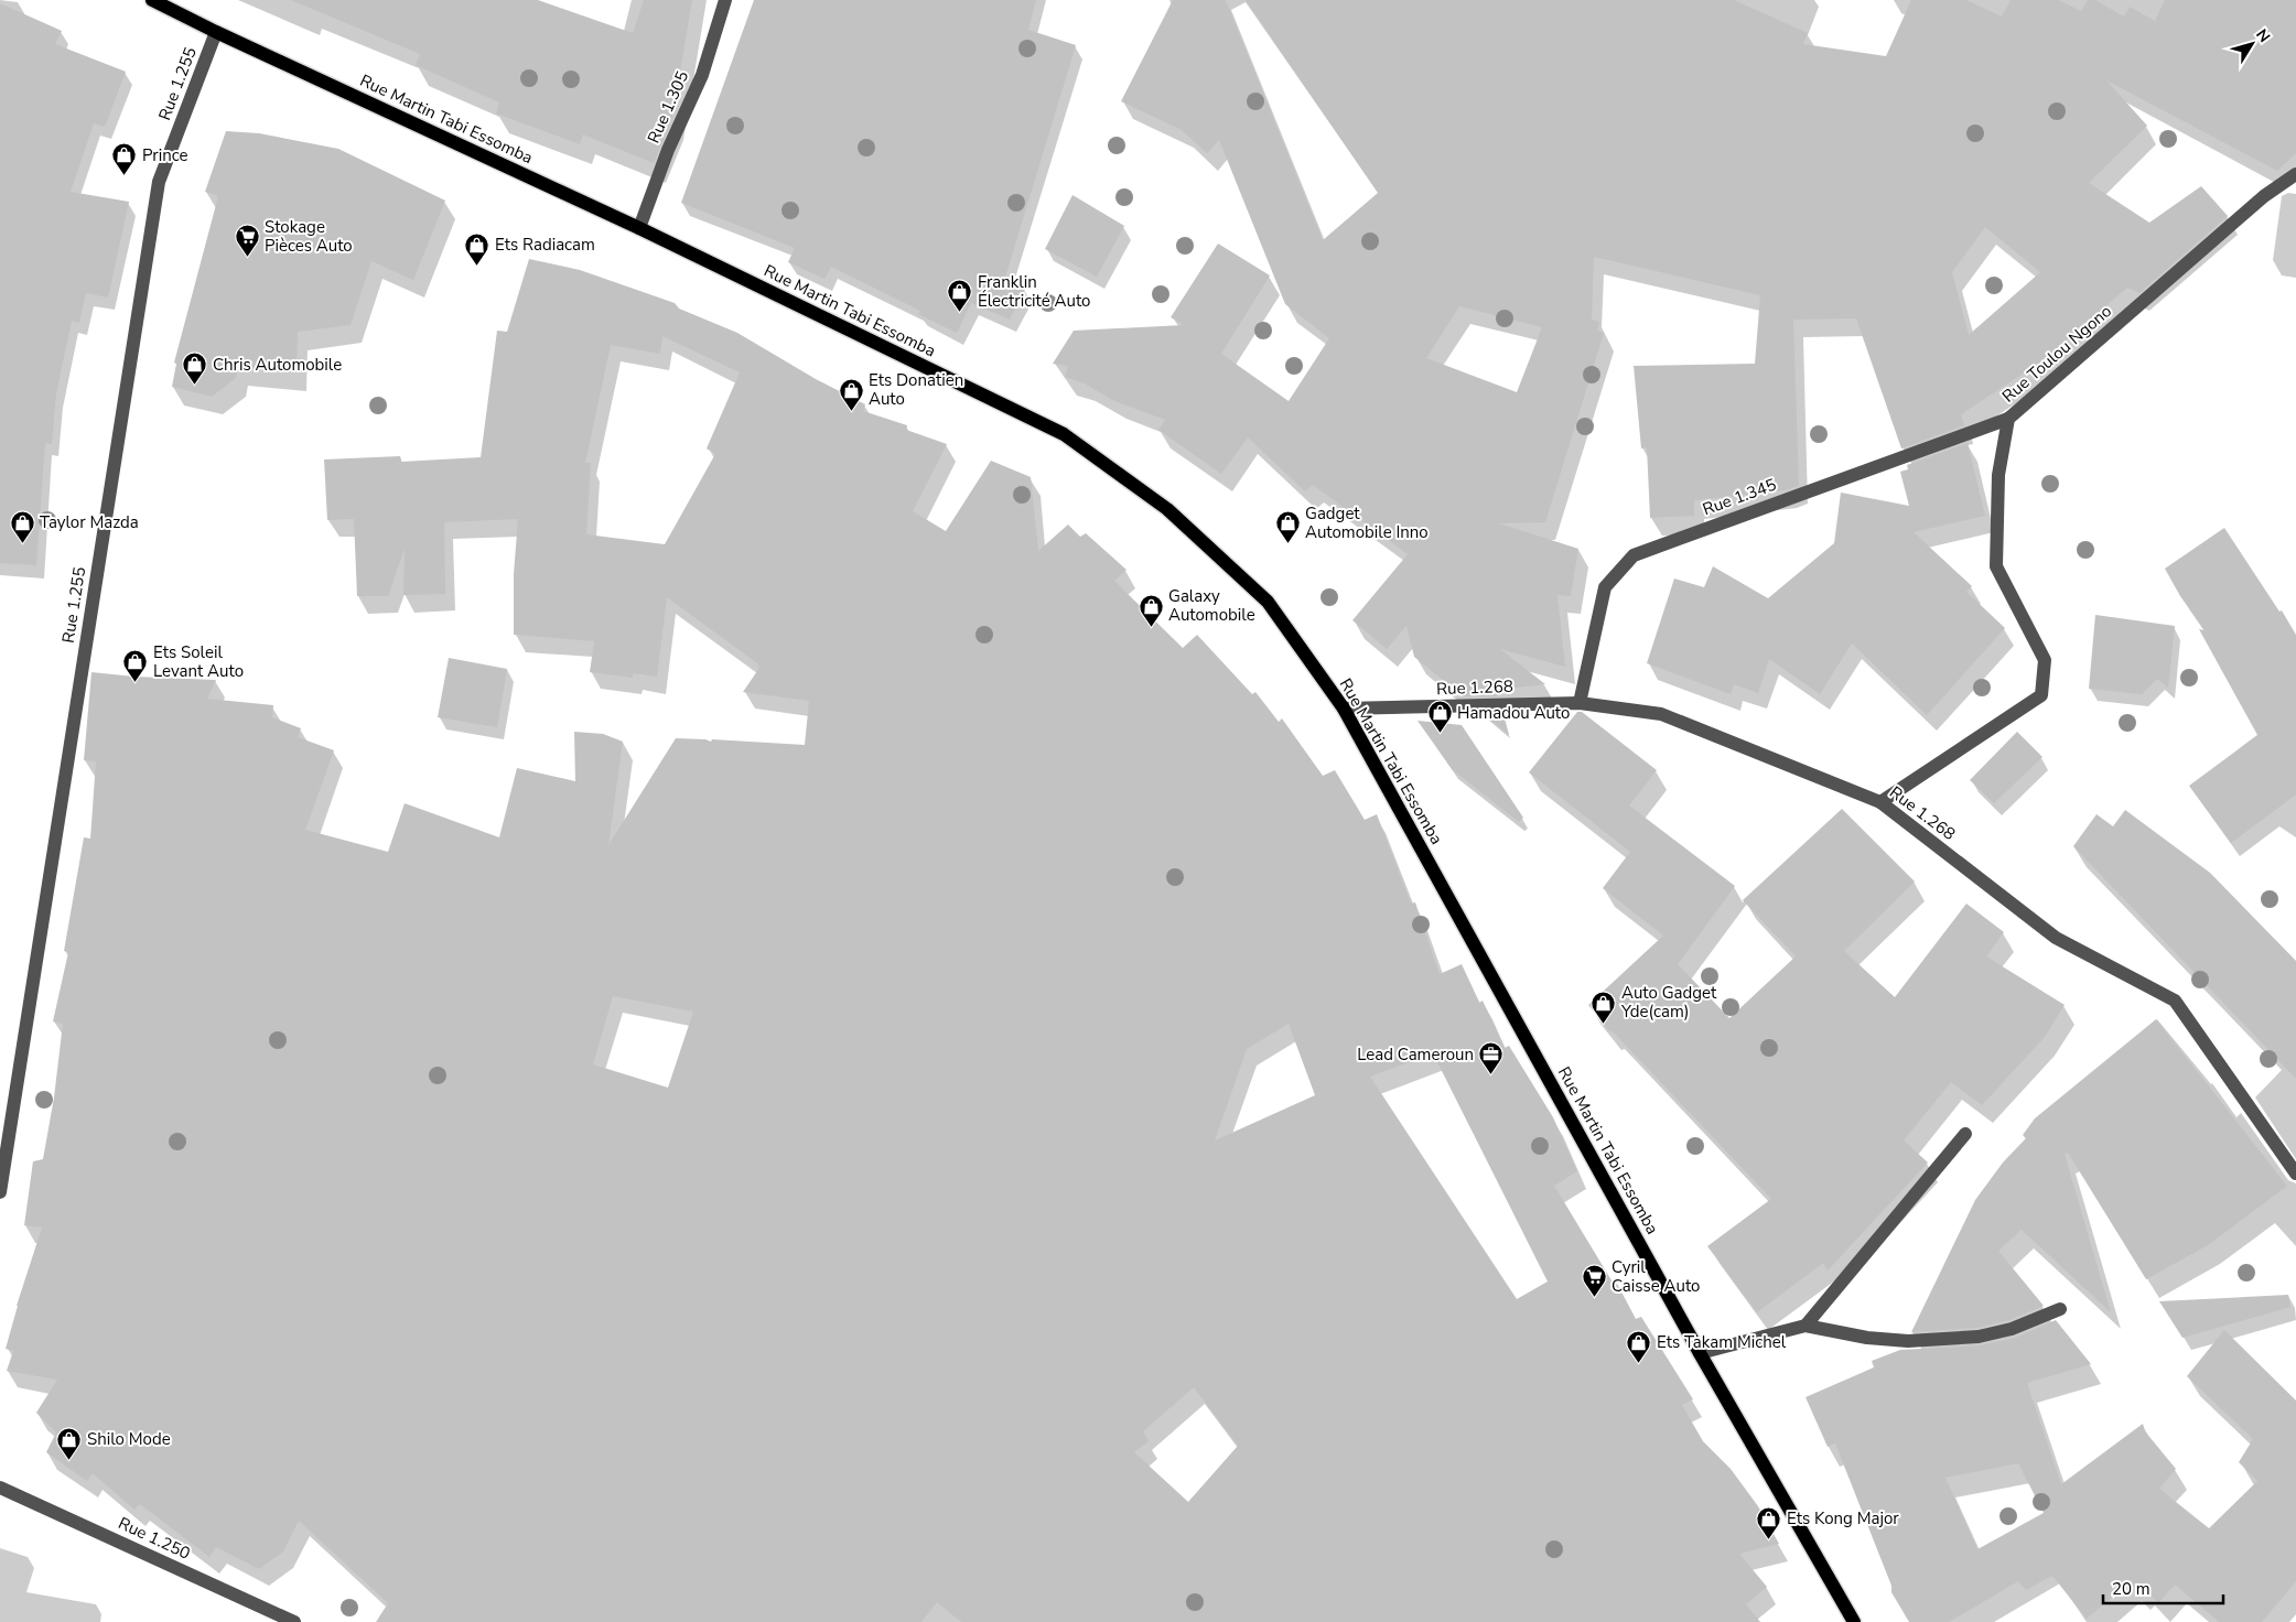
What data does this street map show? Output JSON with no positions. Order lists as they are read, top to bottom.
{
  "streets": {
    "main road": ["Rue Martin Tabi Essomba"],
    "street": [
      "Rue 1.255",
      "Rue 1.305",
      "Rue Toulou Ngono",
      "Rue 1.345",
      "Rue 1.268",
      "Rue 1.250"
    ]
  },
  "crossings": [
    ["Rue 1.255", "Rue Martin Tabi Essomba"],
    ["Rue 1.305", "Rue Martin Tabi Essomba"],
    ["Rue Martin Tabi Essomba", "Rue 1.268"],
    ["Rue Toulou Ngono", "Rue 1.345"],
    ["Rue Toulou Ngono", "Rue 1.268"],
    ["Rue 1.345", "Rue 1.268"]
  ],
  "places": {
    "shop": [
      "Prince",
      "Ets Radiacam",
      "Franklin Électricité Auto",
      "Chris Automobile",
      "Ets Donatien Auto",
      "Taylor Mazda",
      "Gadget Automobile Inno",
      "Galaxy Automobile",
      "Ets Soleil Levant Auto",
      "Hamadou Auto",
      "Auto Gadget Yde(cam)",
      "Ets Takam Michel",
      "Shilo Mode",
      "Ets Kong Major"
    ],
    "supermarket": ["Stokage Pièces Auto", "Cyril Caisse Auto"],
    "office": ["Lead Cameroun"]
  },
  "scale_bar": "20 m",
  "north": "top right"
}
